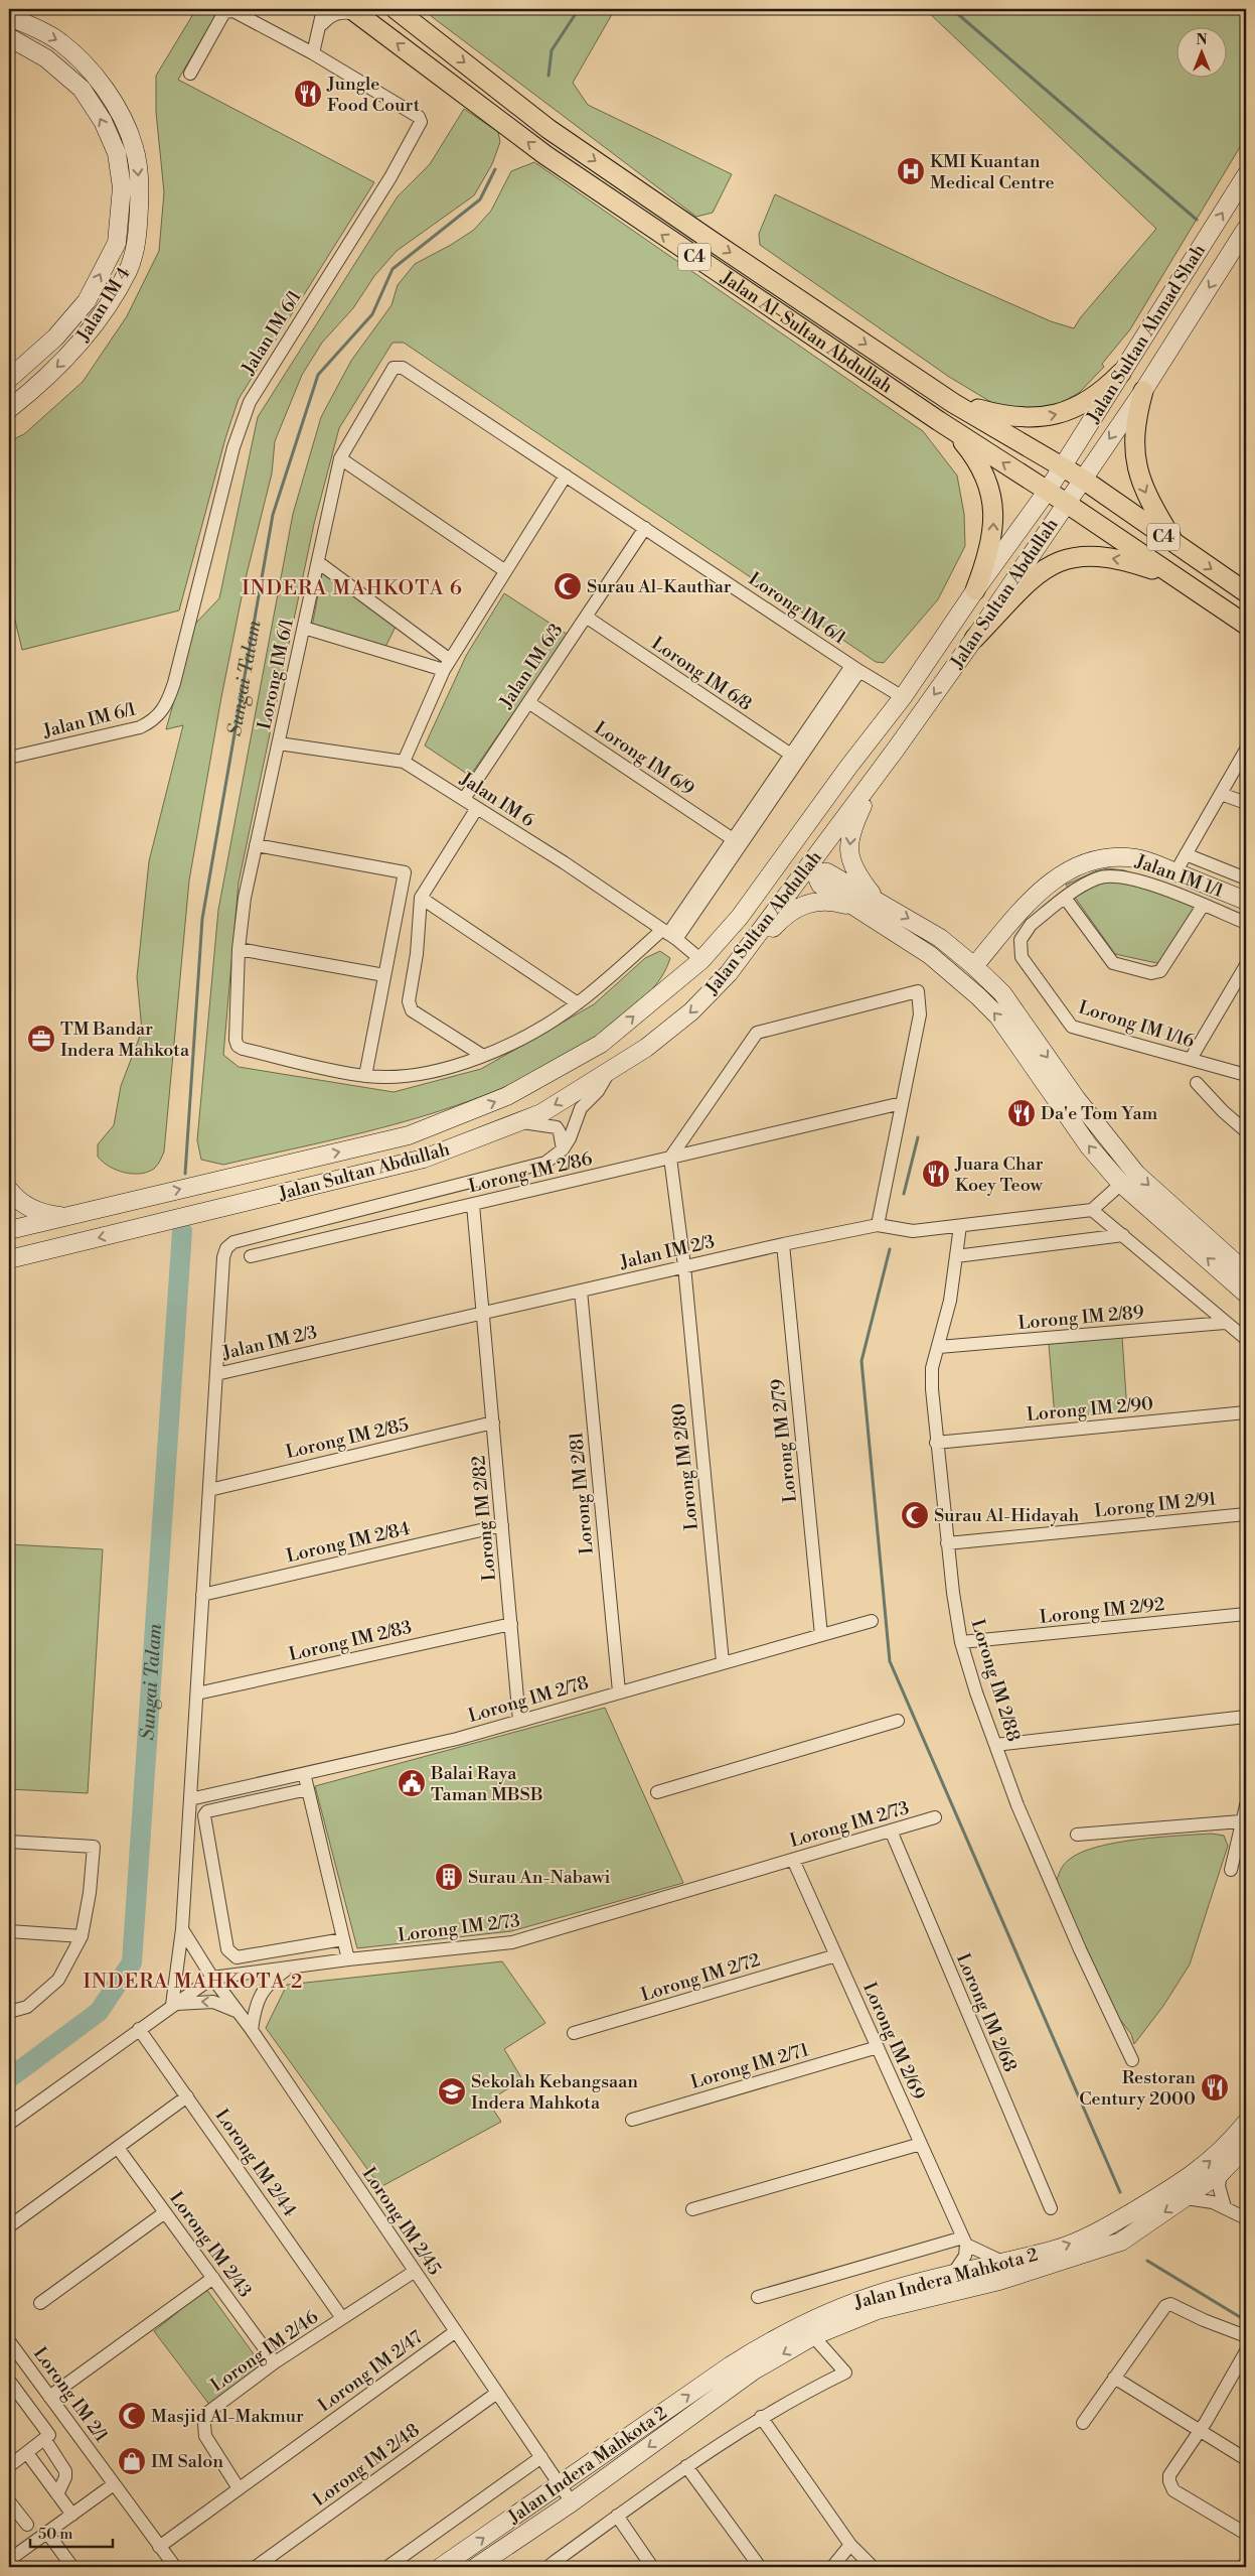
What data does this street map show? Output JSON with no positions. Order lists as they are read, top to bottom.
{
  "streets": {
    "main road": ["C4", "Jalan Al-Sultan Abdullah"],
    "street": [
      "Jalan IM 4",
      "Jalan IM 6/1",
      "Jalan Sultan Ahmad Shah",
      "Jalan Sultan Abdullah",
      "Lorong IM 6/1",
      "Jalan IM 6/3",
      "Lorong IM 6/8",
      "Lorong IM 6/9",
      "Jalan IM 6",
      "Jalan IM 1/1",
      "Lorong IM 1/16",
      "Lorong IM 2/86",
      "Jalan IM 2/3",
      "Lorong IM 2/89",
      "Lorong IM 2/90",
      "Lorong IM 2/85",
      "Lorong IM 2/79",
      "Lorong IM 2/80",
      "Lorong IM 2/81",
      "Lorong IM 2/91",
      "Lorong IM 2/82",
      "Lorong IM 2/84",
      "Lorong IM 2/92",
      "Lorong IM 2/83",
      "Lorong IM 2/88",
      "Lorong IM 2/78",
      "Lorong IM 2/73",
      "Lorong IM 2/72",
      "Lorong IM 2/68",
      "Lorong IM 2/69",
      "Lorong IM 2/71",
      "Lorong IM 2/44",
      "Lorong IM 2/45",
      "Lorong IM 2/43",
      "Jalan Indera Mahkota 2",
      "Lorong IM 2/46",
      "Lorong IM 2/47",
      "Lorong IM 2/1",
      "Lorong IM 2/48"
    ]
  },
  "crossings": [
    ["Jalan Al-Sultan Abdullah", "Jalan Sultan Ahmad Shah"],
    ["Jalan Al-Sultan Abdullah", "Jalan Sultan Abdullah"],
    ["Jalan Sultan Ahmad Shah", "Jalan Sultan Abdullah"],
    ["Jalan Sultan Abdullah", "Lorong IM 6/1"],
    ["Jalan Sultan Abdullah", "Jalan IM 6"],
    ["Lorong IM 6/1", "Jalan IM 6/3"],
    ["Lorong IM 6/1", "Lorong IM 6/8"],
    ["Lorong IM 6/1", "Lorong IM 6/9"],
    ["Lorong IM 6/1", "Jalan IM 6"],
    ["Jalan IM 6/3", "Lorong IM 6/8"],
    ["Jalan IM 6/3", "Lorong IM 6/9"],
    ["Jalan IM 6/3", "Jalan IM 6"],
    ["Lorong IM 2/86", "Lorong IM 2/80"],
    ["Lorong IM 2/86", "Lorong IM 2/82"],
    ["Jalan IM 2/3", "Lorong IM 2/79"],
    ["Jalan IM 2/3", "Lorong IM 2/80"],
    ["Jalan IM 2/3", "Lorong IM 2/81"],
    ["Jalan IM 2/3", "Lorong IM 2/82"],
    ["Jalan IM 2/3", "Lorong IM 2/88"],
    ["Lorong IM 2/89", "Lorong IM 2/88"],
    ["Lorong IM 2/90", "Lorong IM 2/88"],
    ["Lorong IM 2/85", "Lorong IM 2/82"],
    ["Lorong IM 2/79", "Lorong IM 2/78"],
    ["Lorong IM 2/80", "Lorong IM 2/78"],
    ["Lorong IM 2/81", "Lorong IM 2/78"],
    ["Lorong IM 2/91", "Lorong IM 2/88"],
    ["Lorong IM 2/82", "Lorong IM 2/84"],
    ["Lorong IM 2/82", "Lorong IM 2/83"],
    ["Lorong IM 2/82", "Lorong IM 2/78"],
    ["Lorong IM 2/92", "Lorong IM 2/88"],
    ["Lorong IM 2/73", "Lorong IM 2/68"],
    ["Lorong IM 2/73", "Lorong IM 2/69"],
    ["Lorong IM 2/73", "Lorong IM 2/45"],
    ["Lorong IM 2/72", "Lorong IM 2/69"],
    ["Lorong IM 2/69", "Lorong IM 2/71"],
    ["Lorong IM 2/44", "Lorong IM 2/46"],
    ["Lorong IM 2/45", "Jalan Indera Mahkota 2"],
    ["Lorong IM 2/45", "Lorong IM 2/46"],
    ["Lorong IM 2/45", "Lorong IM 2/47"],
    ["Lorong IM 2/45", "Lorong IM 2/48"],
    ["Lorong IM 2/43", "Lorong IM 2/46"],
    ["Lorong IM 2/46", "Lorong IM 2/47"],
    ["Lorong IM 2/47", "Lorong IM 2/1"]
  ],
  "districts": ["INDERA MAHKOTA 6", "INDERA MAHKOTA 2"],
  "water": ["Sungai Talam"],
  "places": {
    "restaurant": [
      "Jungle Food Court",
      "Da'e Tom Yam",
      "Juara Char Koey Teow",
      "Restoran Century 2000"
    ],
    "hospital": ["KMI Kuantan Medical Centre"],
    "mosque": ["Surau Al-Kauthar", "Surau Al-Hidayah", "Masjid Al-Makmur"],
    "office": ["TM Bandar Indera Mahkota"],
    "public building": ["Balai Raya Taman MBSB"],
    "building": ["Surau An-Nabawi"],
    "school or university": ["Sekolah Kebangsaan Indera Mahkota"],
    "shop": ["IM Salon"]
  },
  "scale_bar": "50 m",
  "north": "top"
}
